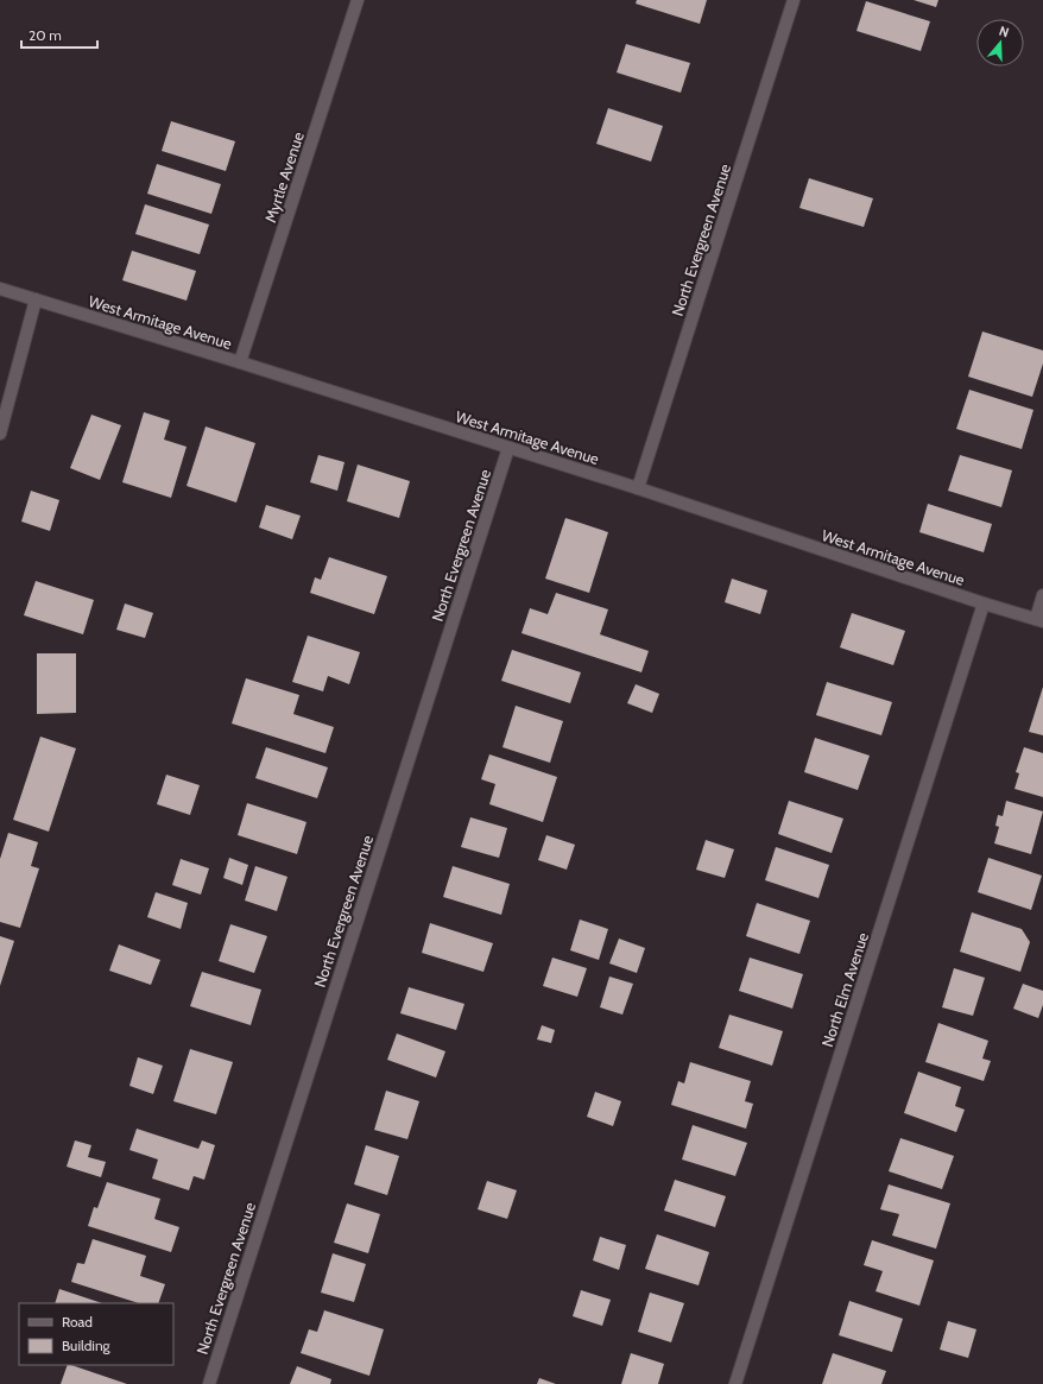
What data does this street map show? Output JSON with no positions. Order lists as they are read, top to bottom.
{
  "streets": {
    "street": [
      "Myrtle Avenue",
      "North Evergreen Avenue",
      "West Armitage Avenue",
      "North Elm Avenue"
    ]
  },
  "crossings": [
    ["Myrtle Avenue", "West Armitage Avenue"],
    ["North Evergreen Avenue", "West Armitage Avenue"],
    ["West Armitage Avenue", "North Elm Avenue"]
  ],
  "legend": ["Road", "Building"],
  "scale_bar": "20 m",
  "north": "top"
}
